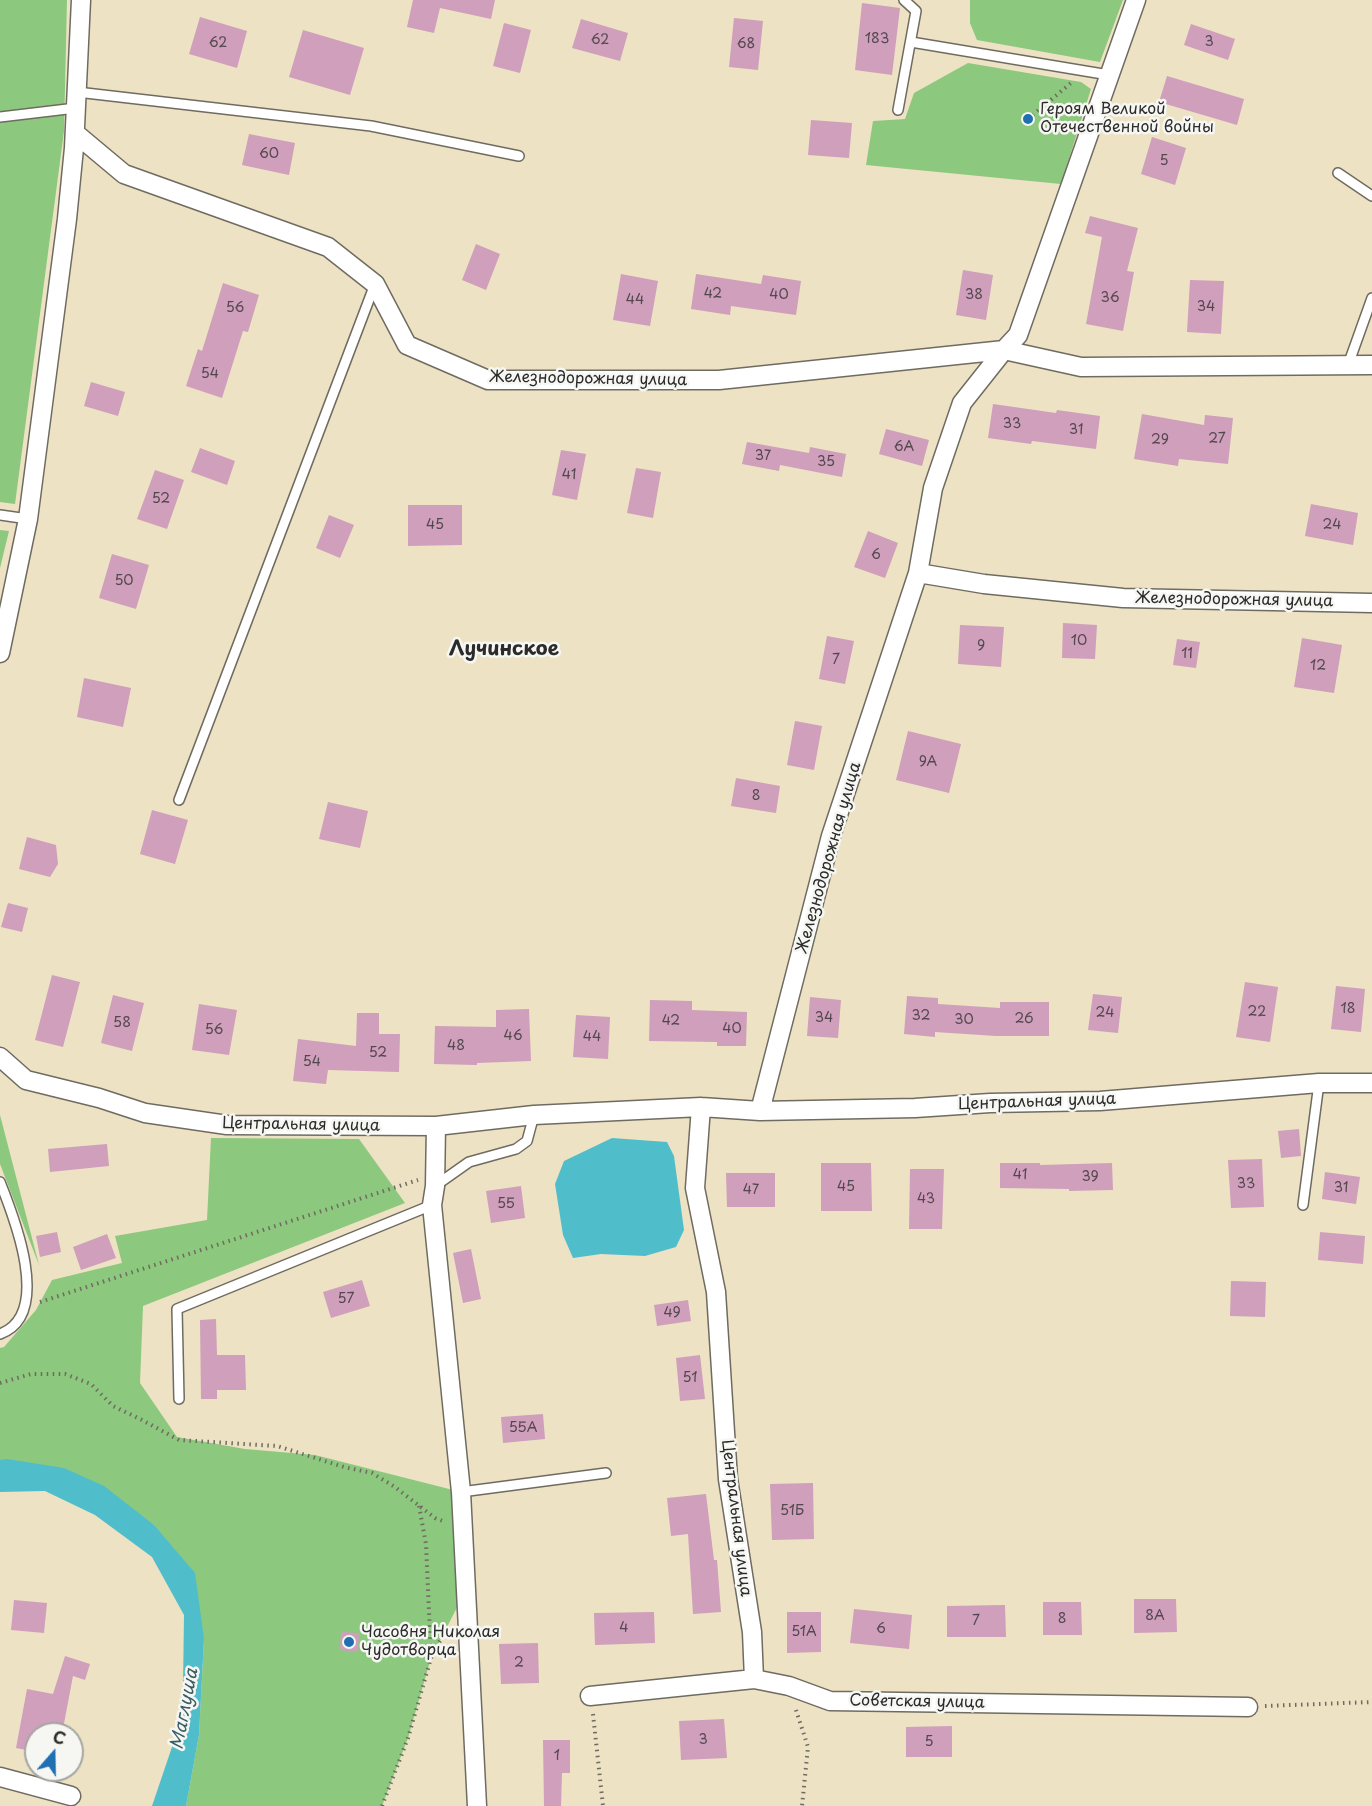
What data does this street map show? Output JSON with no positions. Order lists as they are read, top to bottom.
{
  "streets": {
    "street": ["Железнодорожная улица", "Центральная улица", "Советская улица"]
  },
  "crossings": [
    ["Железнодорожная улица", "Центральная улица"],
    ["Центральная улица", "Советская улица"]
  ],
  "districts": ["Лучинское"],
  "water": ["Маглуша"],
  "places": ["Героям Великой Отечественной войны", "Часовня Николая Чудотворца"],
  "house_numbers": [
    "183",
    "62",
    "3",
    "62",
    "68",
    "60",
    "5",
    "42",
    "40",
    "38",
    "36",
    "44",
    "34",
    "56",
    "54",
    "33",
    "31",
    "27",
    "29",
    "6А",
    "37",
    "35",
    "41",
    "52",
    "45",
    "24",
    "6",
    "50",
    "10",
    "9",
    "11",
    "7",
    "12",
    "9А",
    "8",
    "18",
    "22",
    "24",
    "32",
    "34",
    "26",
    "30",
    "42",
    "58",
    "40",
    "56",
    "46",
    "44",
    "48",
    "52",
    "54",
    "41",
    "39",
    "33",
    "45",
    "31",
    "47",
    "43",
    "55",
    "57",
    "49",
    "51",
    "55А",
    "51Б",
    "8А",
    "8",
    "7",
    "4",
    "6",
    "51А",
    "2",
    "3",
    "5",
    "1"
  ],
  "north": "top"
}
